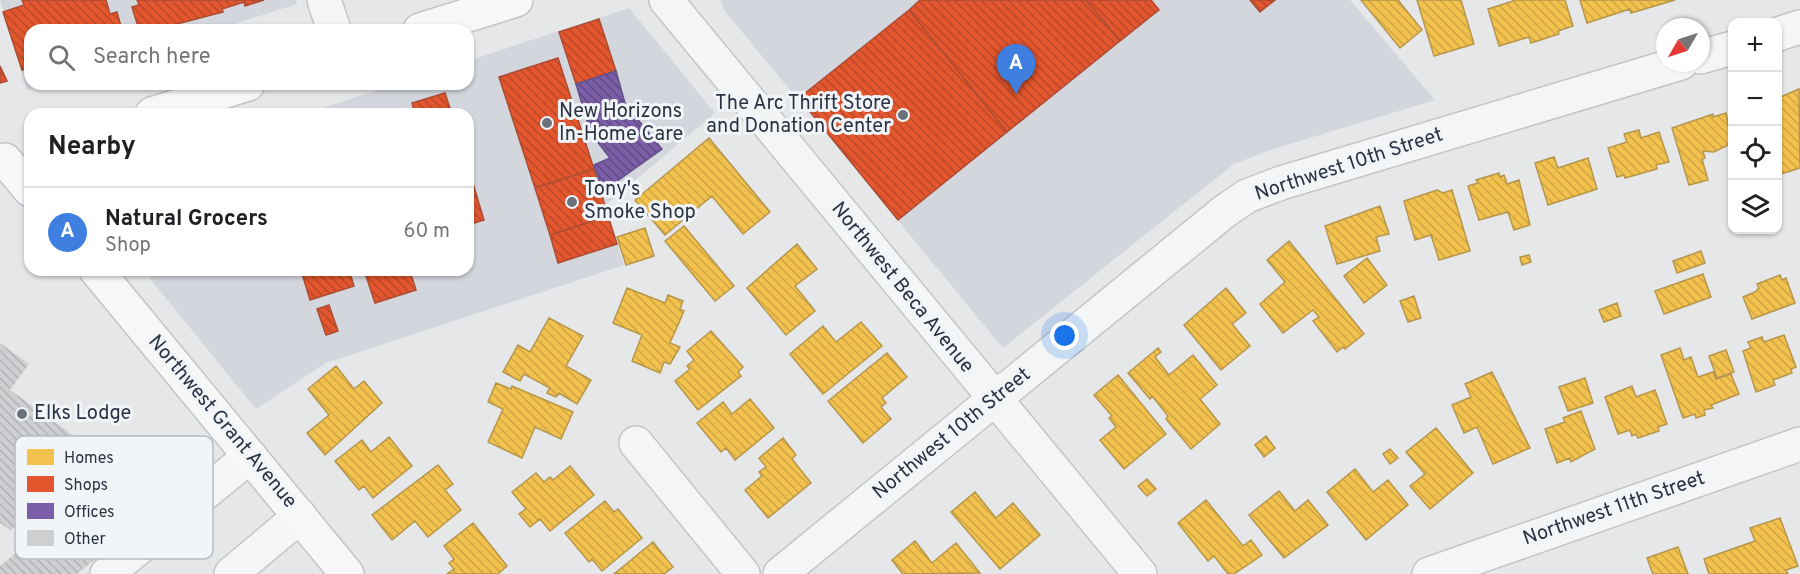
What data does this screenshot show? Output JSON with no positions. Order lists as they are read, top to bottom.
{
  "streets": {
    "main road": ["Northwest Grant Avenue"],
    "street": ["Northwest 10th Street", "Northwest Beca Avenue", "Northwest 11th Street"]
  },
  "crossings": [
    ["Northwest 10th Street", "Northwest Beca Avenue"]
  ],
  "places": [
    "The Arc Thrift Store and Donation Center",
    "New Horizons In-Home Care",
    "Tony's Smoke Shop",
    "Elks Lodge"
  ],
  "legend": [
    "Homes",
    "Shops",
    "Offices",
    "Other"
  ],
  "north": "bottom left",
  "page": {
    "map_buttons": ["+", "−"],
    "search": "Search here",
    "pins": "A",
    "heading": "Nearby",
    "list": [
      {
        "mark": "A",
        "name": "Natural Grocers",
        "note": "Shop",
        "value": "60 m"
      }
    ]
  }
}
